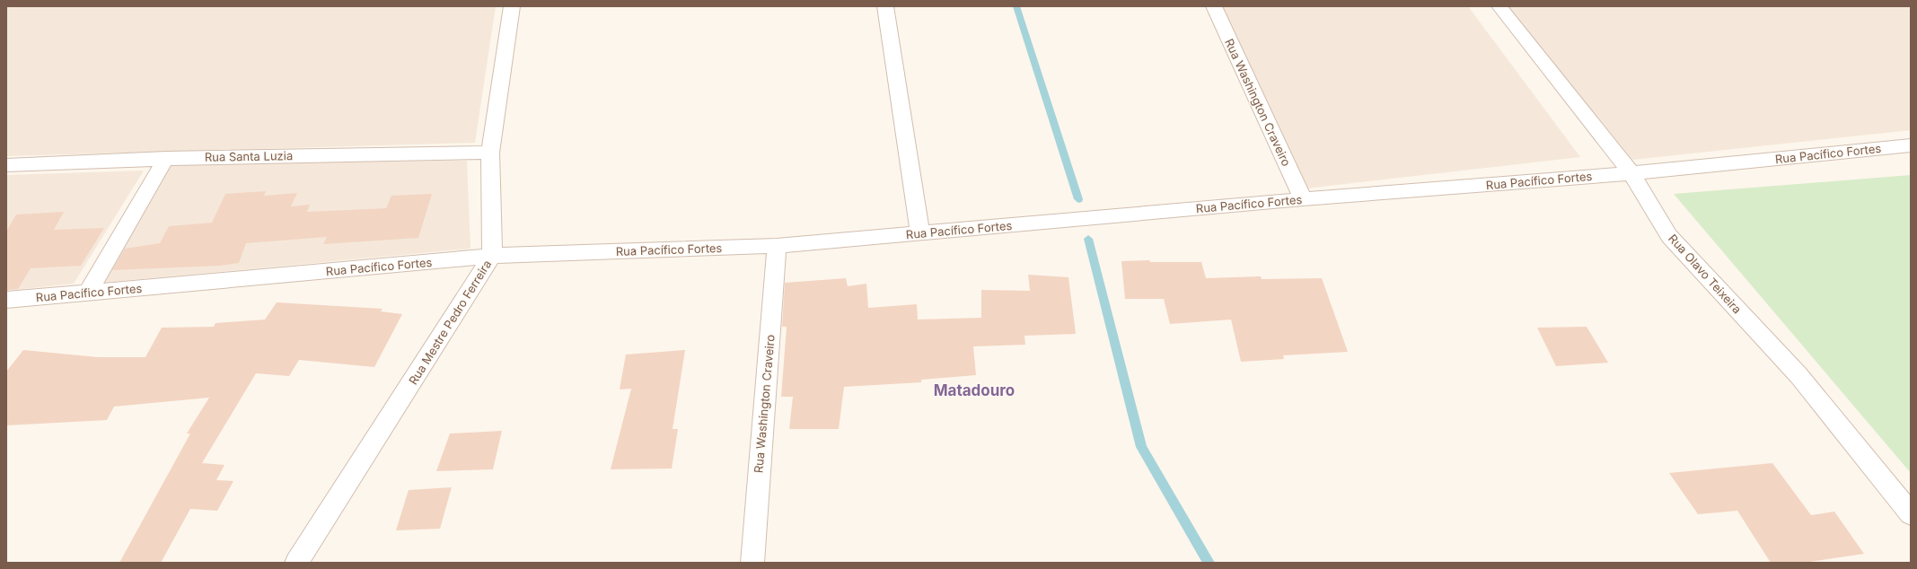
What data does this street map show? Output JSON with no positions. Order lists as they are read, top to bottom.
{
  "streets": {
    "street": [
      "Rua Washington Craveiro",
      "Rua Pacífico Fortes",
      "Rua Santa Luzia",
      "Rua Olavo Teixeira",
      "Rua Mestre Pedro Ferreira"
    ]
  },
  "crossings": [
    ["Rua Washington Craveiro", "Rua Pacífico Fortes"],
    ["Rua Pacífico Fortes", "Rua Olavo Teixeira"],
    ["Rua Pacífico Fortes", "Rua Mestre Pedro Ferreira"],
    ["Rua Santa Luzia", "Rua Mestre Pedro Ferreira"]
  ],
  "districts": ["Matadouro"]
}
